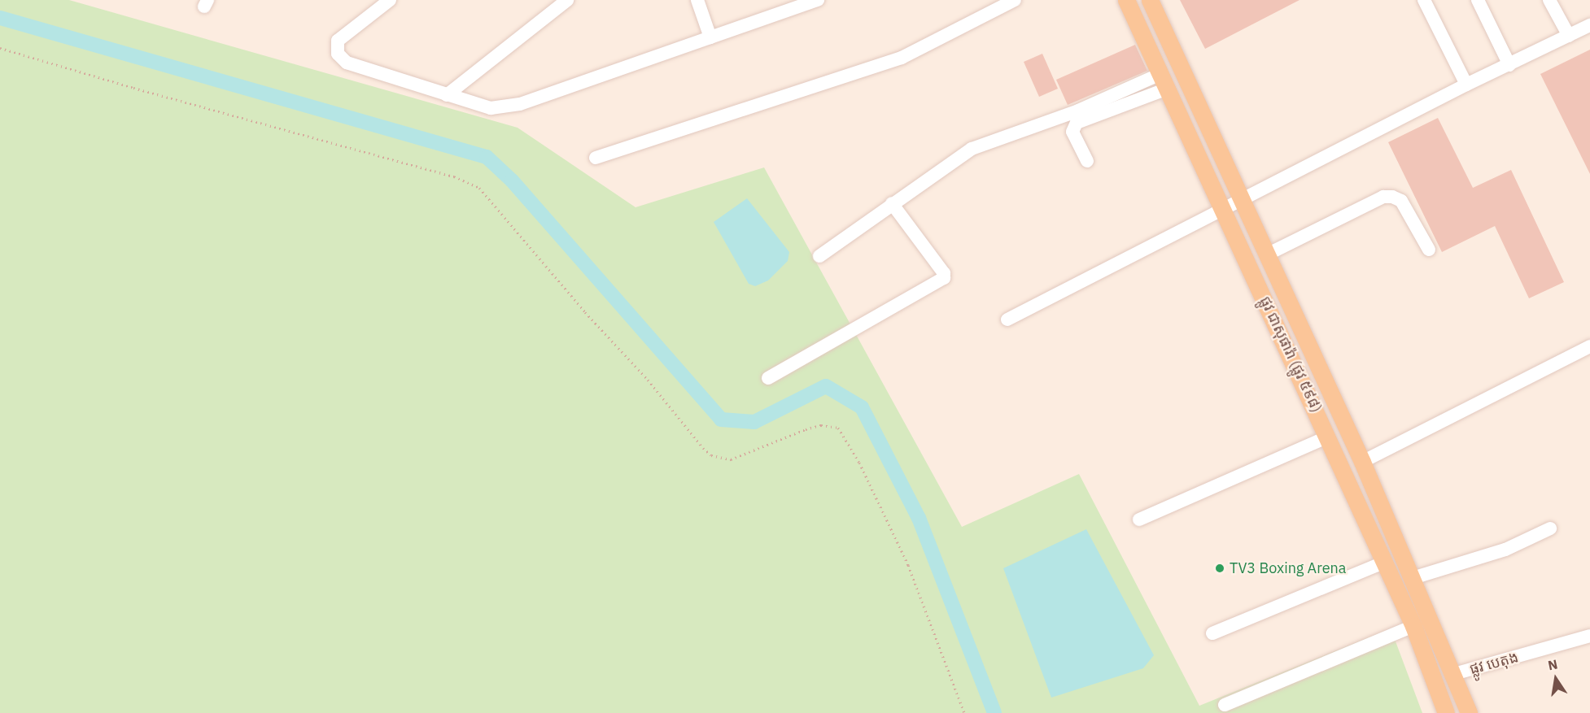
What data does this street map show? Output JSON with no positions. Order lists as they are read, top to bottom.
{
  "streets": {
    "main road": ["ផ្លូវ ជាសុផារ៉ា (ផ្លូវ ៥៩៨)"],
    "street": ["ផ្លូវ បេតុង"]
  },
  "crossings": [
    ["ផ្លូវ ជាសុផារ៉ា (ផ្លូវ ៥៩៨)", "ផ្លូវ បេតុង"]
  ],
  "places": ["TV3 Boxing Arena"],
  "north": "top"
}
